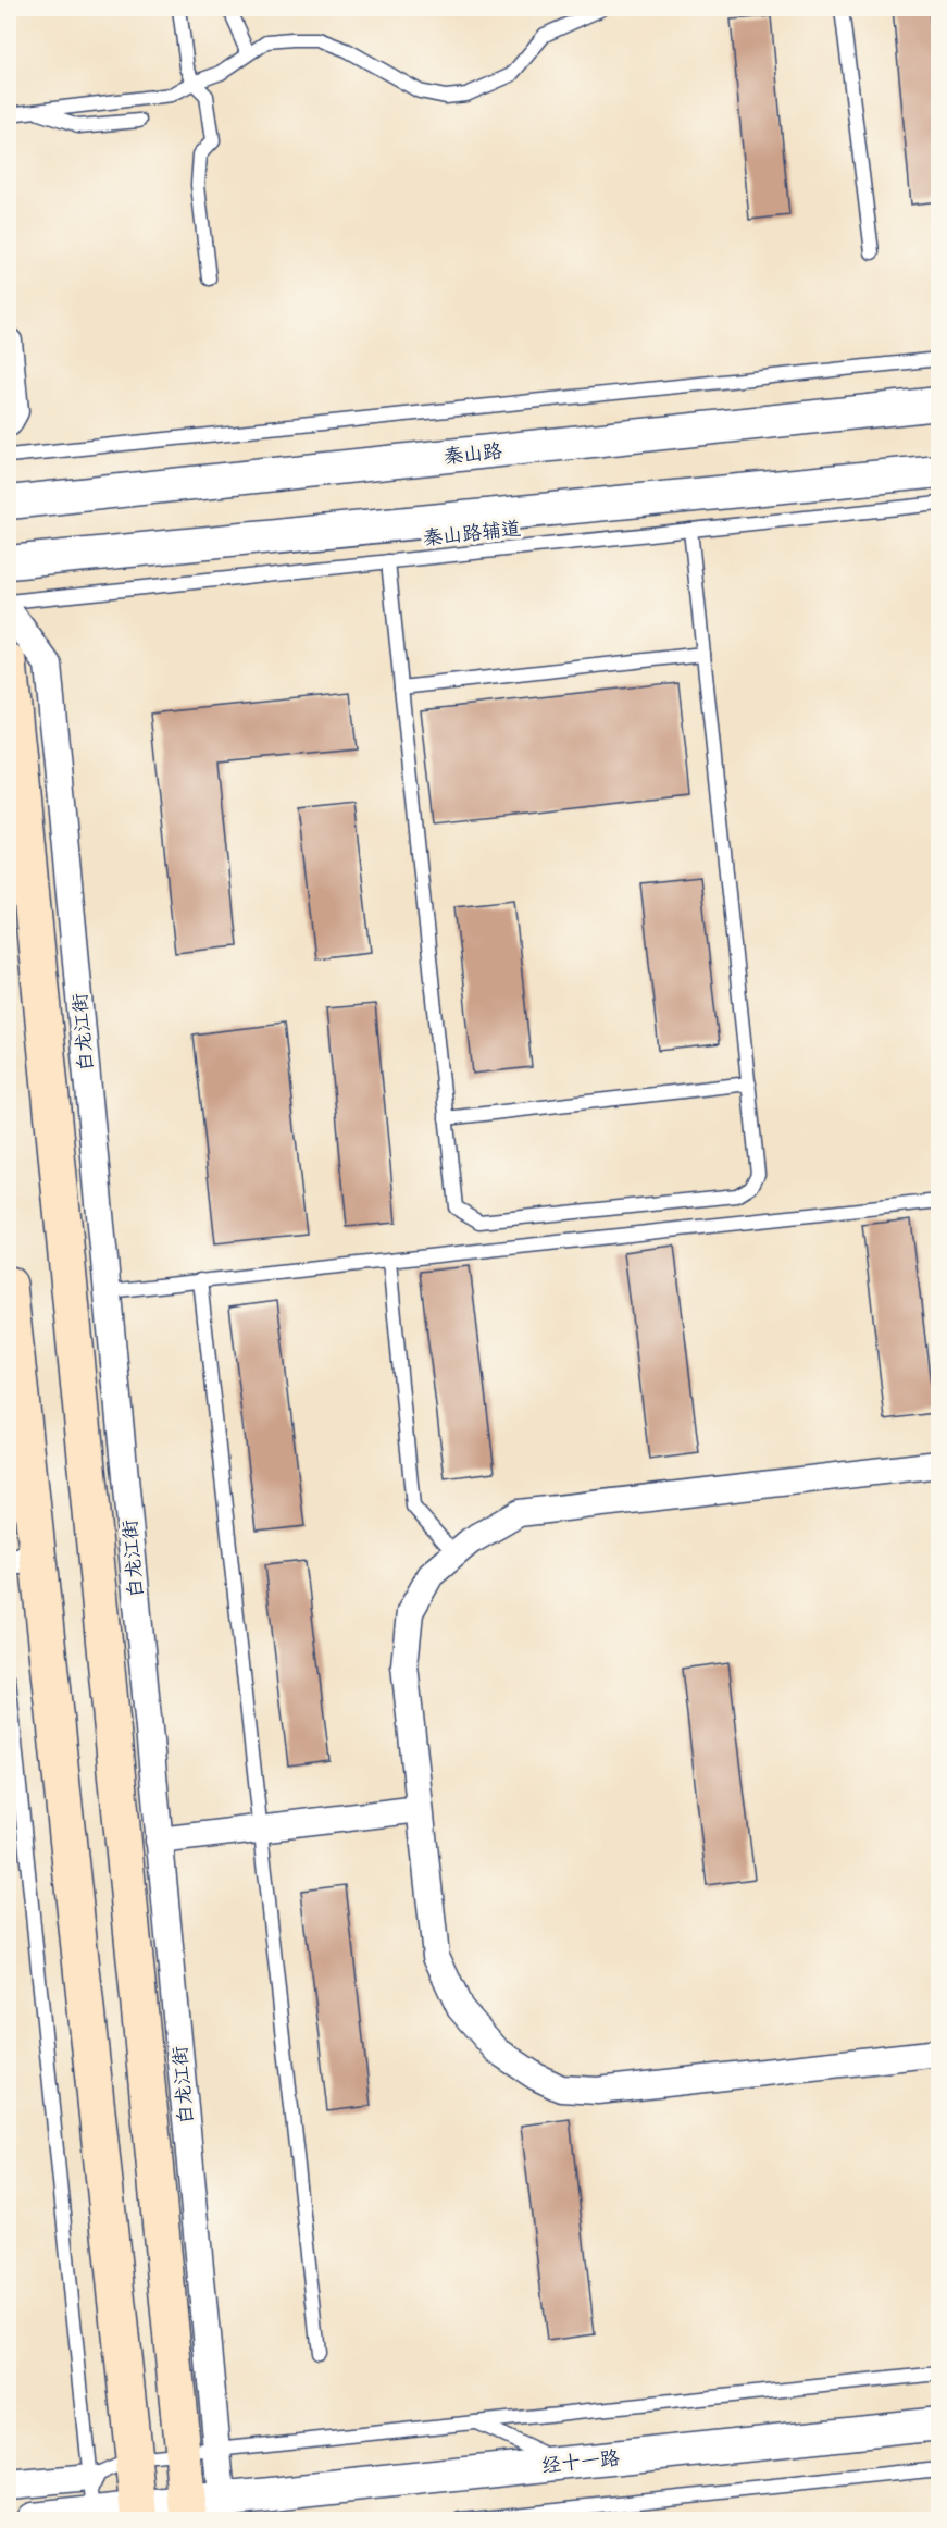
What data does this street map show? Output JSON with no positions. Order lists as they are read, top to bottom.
{
  "streets": {
    "main road": ["白龙江街"],
    "street": ["秦山路", "经十一路"],
    "lane": ["秦山路辅道"]
  },
  "crossings": [
    ["白龙江街", "经十一路"]
  ]
}
